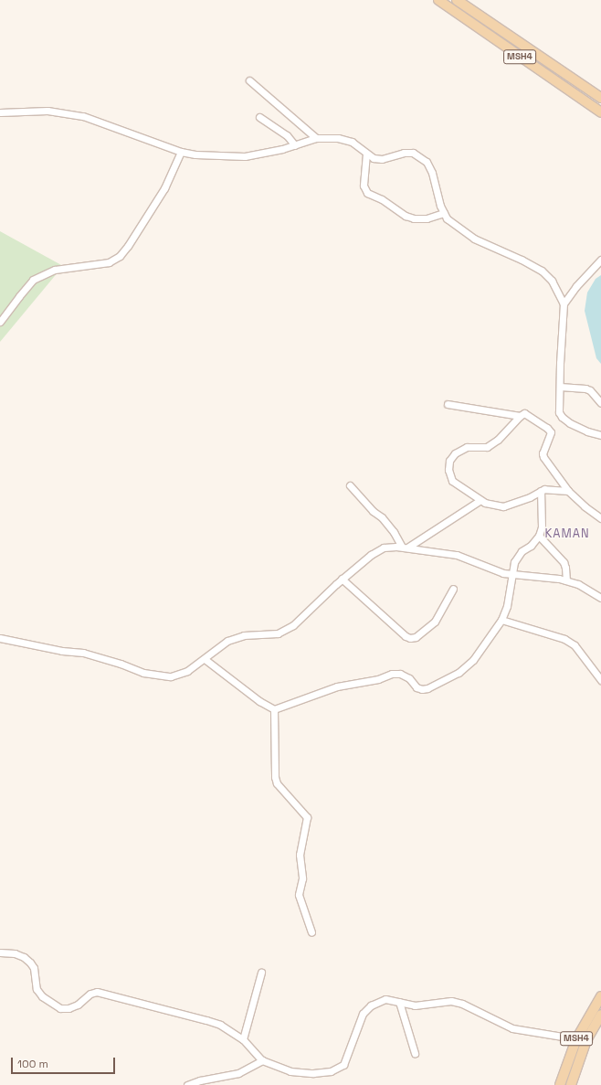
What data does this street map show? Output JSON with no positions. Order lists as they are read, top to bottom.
{
  "streets": {
    "main road": ["MSH4"]
  },
  "districts": ["KAMAN"],
  "scale_bar": "100 m"
}
